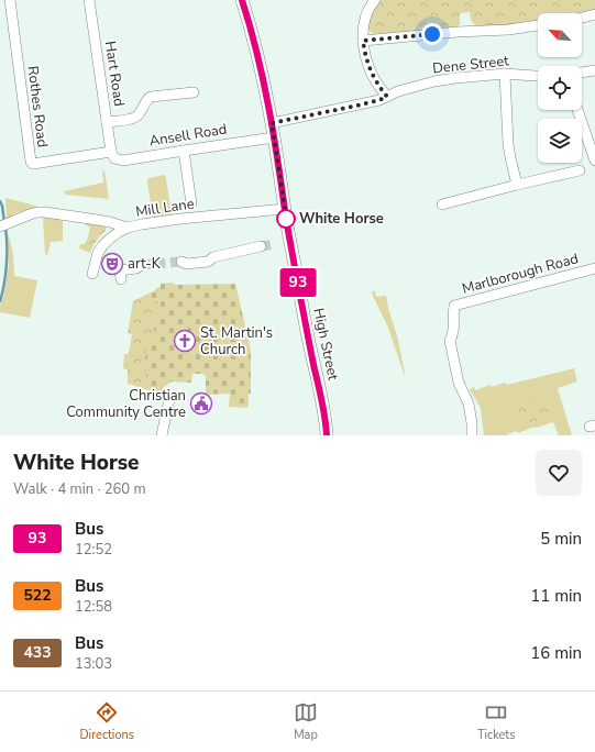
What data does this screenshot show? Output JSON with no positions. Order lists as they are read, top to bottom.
{
  "streets": {
    "main road": ["High Street"],
    "street": [
      "Dene Street",
      "Hart Road",
      "Rothes Road",
      "Ansell Road",
      "Mill Lane",
      "Marlborough Road"
    ]
  },
  "crossings": [
    ["Dene Street", "High Street"],
    ["Hart Road", "Rothes Road"],
    ["Hart Road", "Ansell Road"],
    ["Rothes Road", "Ansell Road"],
    ["Ansell Road", "High Street"],
    ["Mill Lane", "High Street"]
  ],
  "places": {
    "other": ["White Horse"],
    "theatre": ["art-K"],
    "church": ["St. Martin's Church"],
    "public building": ["Christian Community Centre"]
  },
  "lines": ["bus line 93"],
  "north": "top left",
  "page": {
    "on_map": "93",
    "heading": ["White Horse", "Walk · 4 min · 260 m"],
    "list": [
      {
        "mark": "93",
        "name": "Bus",
        "note": "12:52",
        "value": "5 min"
      },
      {
        "mark": "522",
        "name": "Bus",
        "note": "12:58",
        "value": "11 min"
      },
      {
        "mark": "433",
        "name": "Bus",
        "note": "13:03",
        "value": "16 min"
      }
    ],
    "tabs": ["Directions", "Map", "Tickets"]
  }
}
